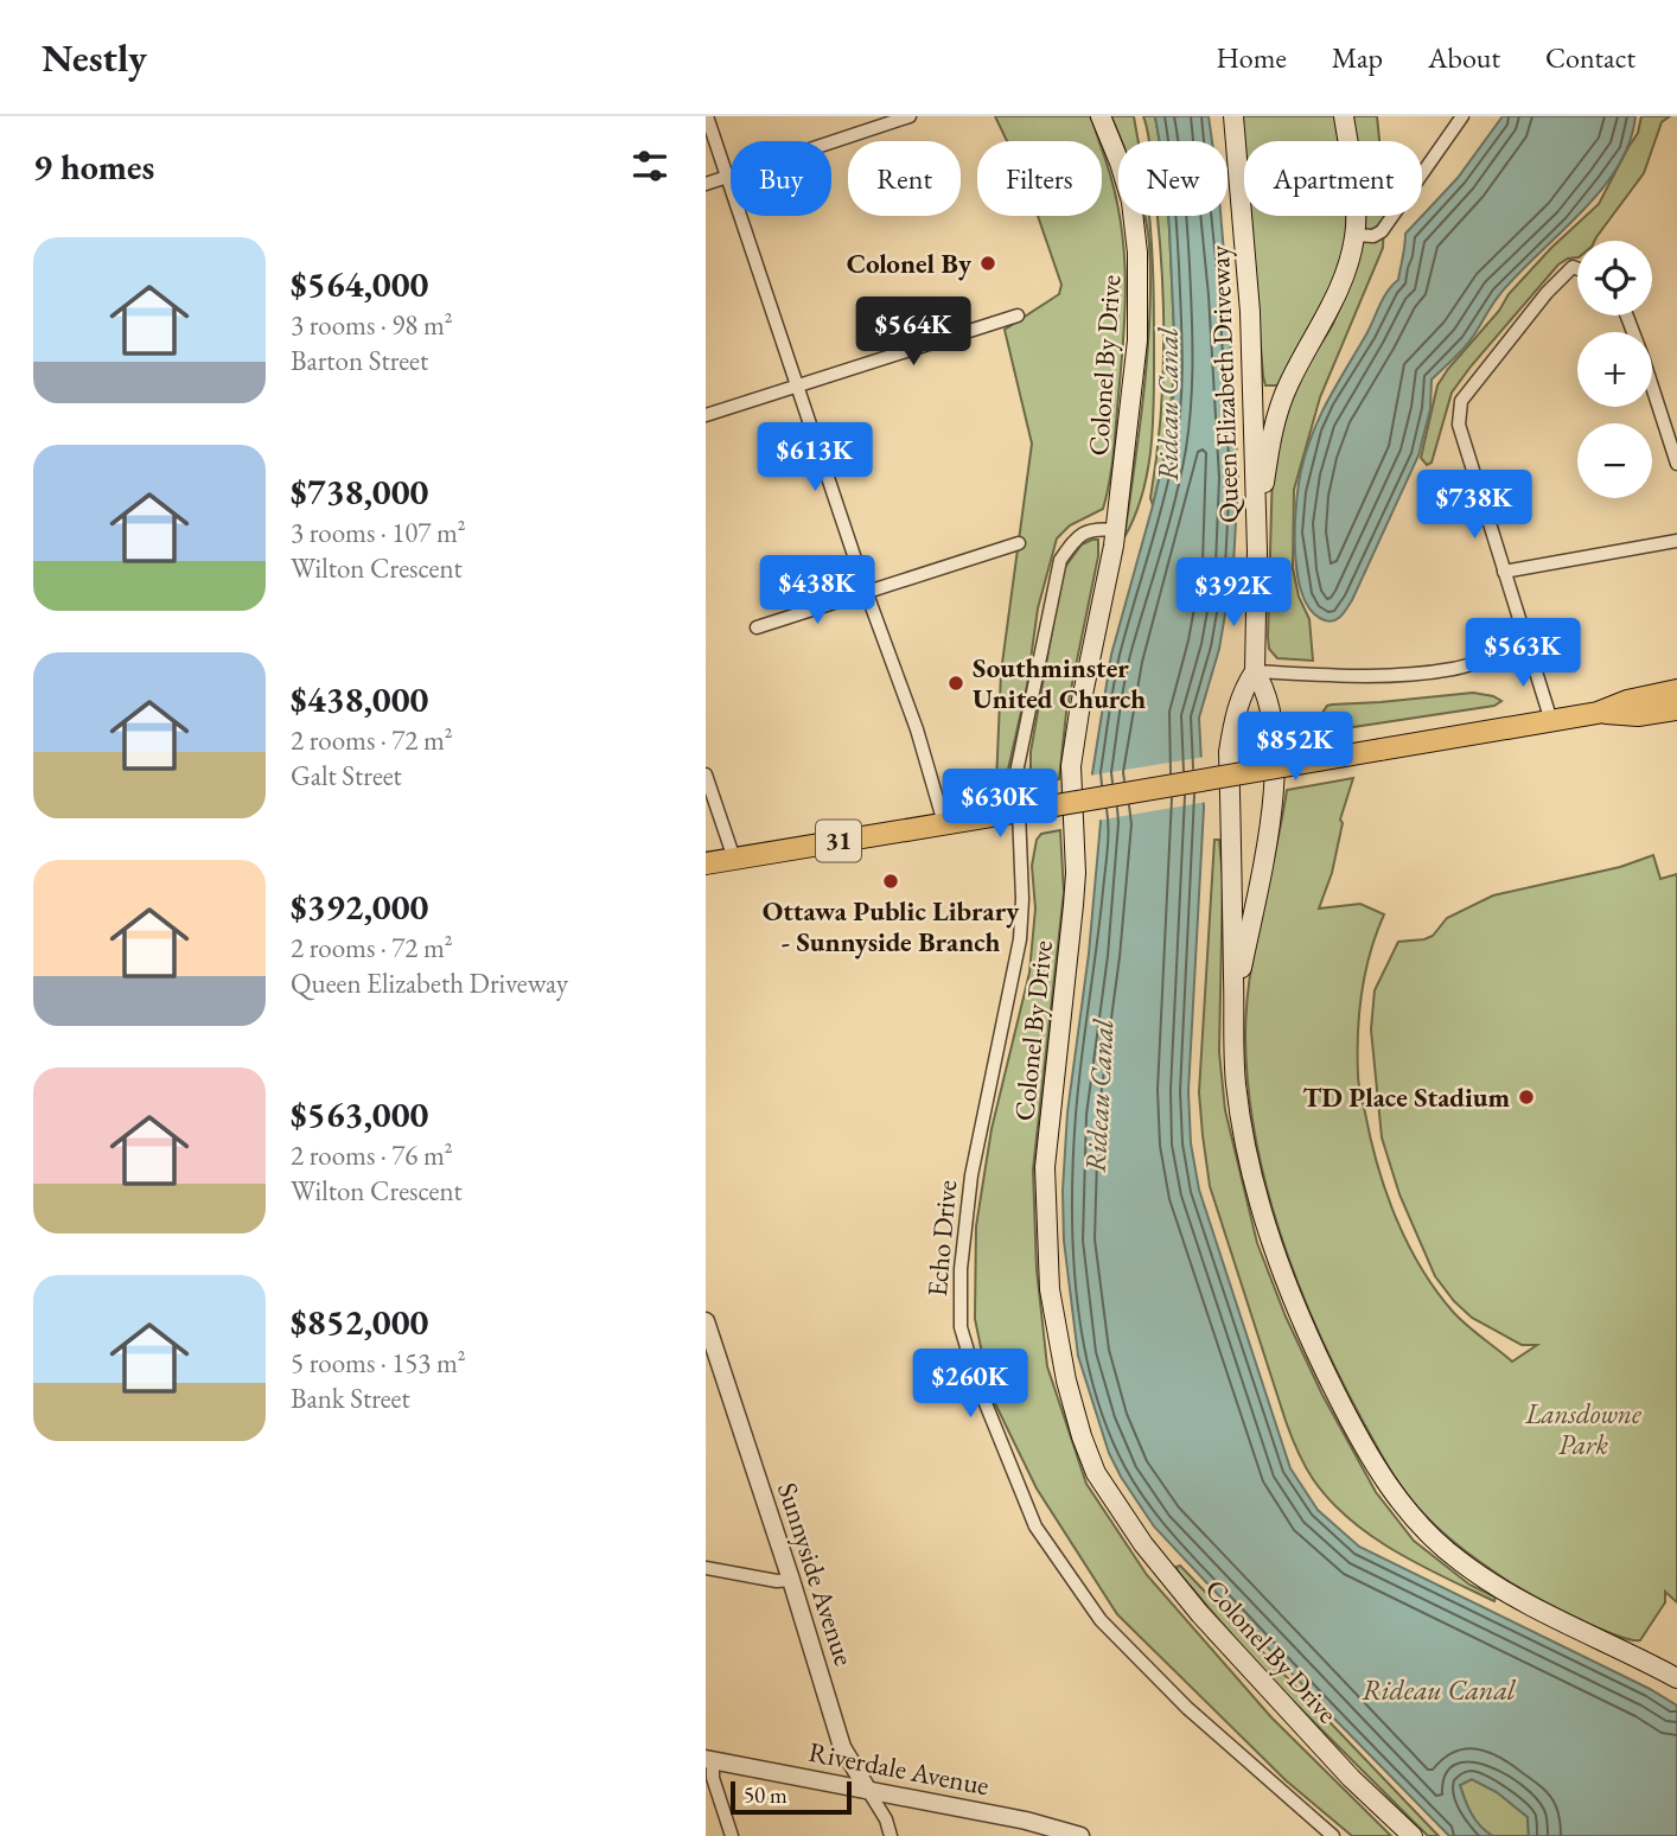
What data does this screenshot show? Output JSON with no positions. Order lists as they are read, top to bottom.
{
  "streets": {
    "main road": ["Colonel By Drive", "Queen Elizabeth Driveway", "31"],
    "street": ["Echo Drive", "Sunnyside Avenue", "Riverdale Avenue"]
  },
  "crossings": [
    ["31", "Echo Drive"],
    ["Sunnyside Avenue", "Riverdale Avenue"]
  ],
  "water": ["Rideau Canal"],
  "parks": ["Lansdowne Park"],
  "places": [
    "Colonel By",
    "Southminster United Church",
    "Ottawa Public Library - Sunnyside Branch",
    "TD Place Stadium"
  ],
  "scale_bar": "50 m",
  "page": {
    "header": "Nestly",
    "nav": [
      "Home",
      "Map",
      "About",
      "Contact"
    ],
    "heading": "9 homes",
    "chip": [
      "Buy",
      "Rent",
      "Filters",
      "New",
      "Apartment"
    ],
    "list": [
      {
        "name": "$564,000",
        "note": "3 rooms · 98 m² · Barton Street"
      },
      {
        "name": "$738,000",
        "note": "3 rooms · 107 m² · Wilton Crescent"
      },
      {
        "name": "$438,000",
        "note": "2 rooms · 72 m² · Galt Street"
      },
      {
        "name": "$392,000",
        "note": "2 rooms · 72 m² · Queen Elizabeth Driveway"
      },
      {
        "name": "$563,000",
        "note": "2 rooms · 76 m² · Wilton Crescent"
      },
      {
        "name": "$852,000",
        "note": "5 rooms · 153 m² · Bank Street"
      }
    ],
    "map_buttons": ["+", "−"],
    "price": [
      "$564K",
      "$613K",
      "$738K",
      "$438K",
      "$392K",
      "$563K",
      "$852K",
      "$630K",
      "$260K"
    ],
    "scale": "50 m"
  }
}
